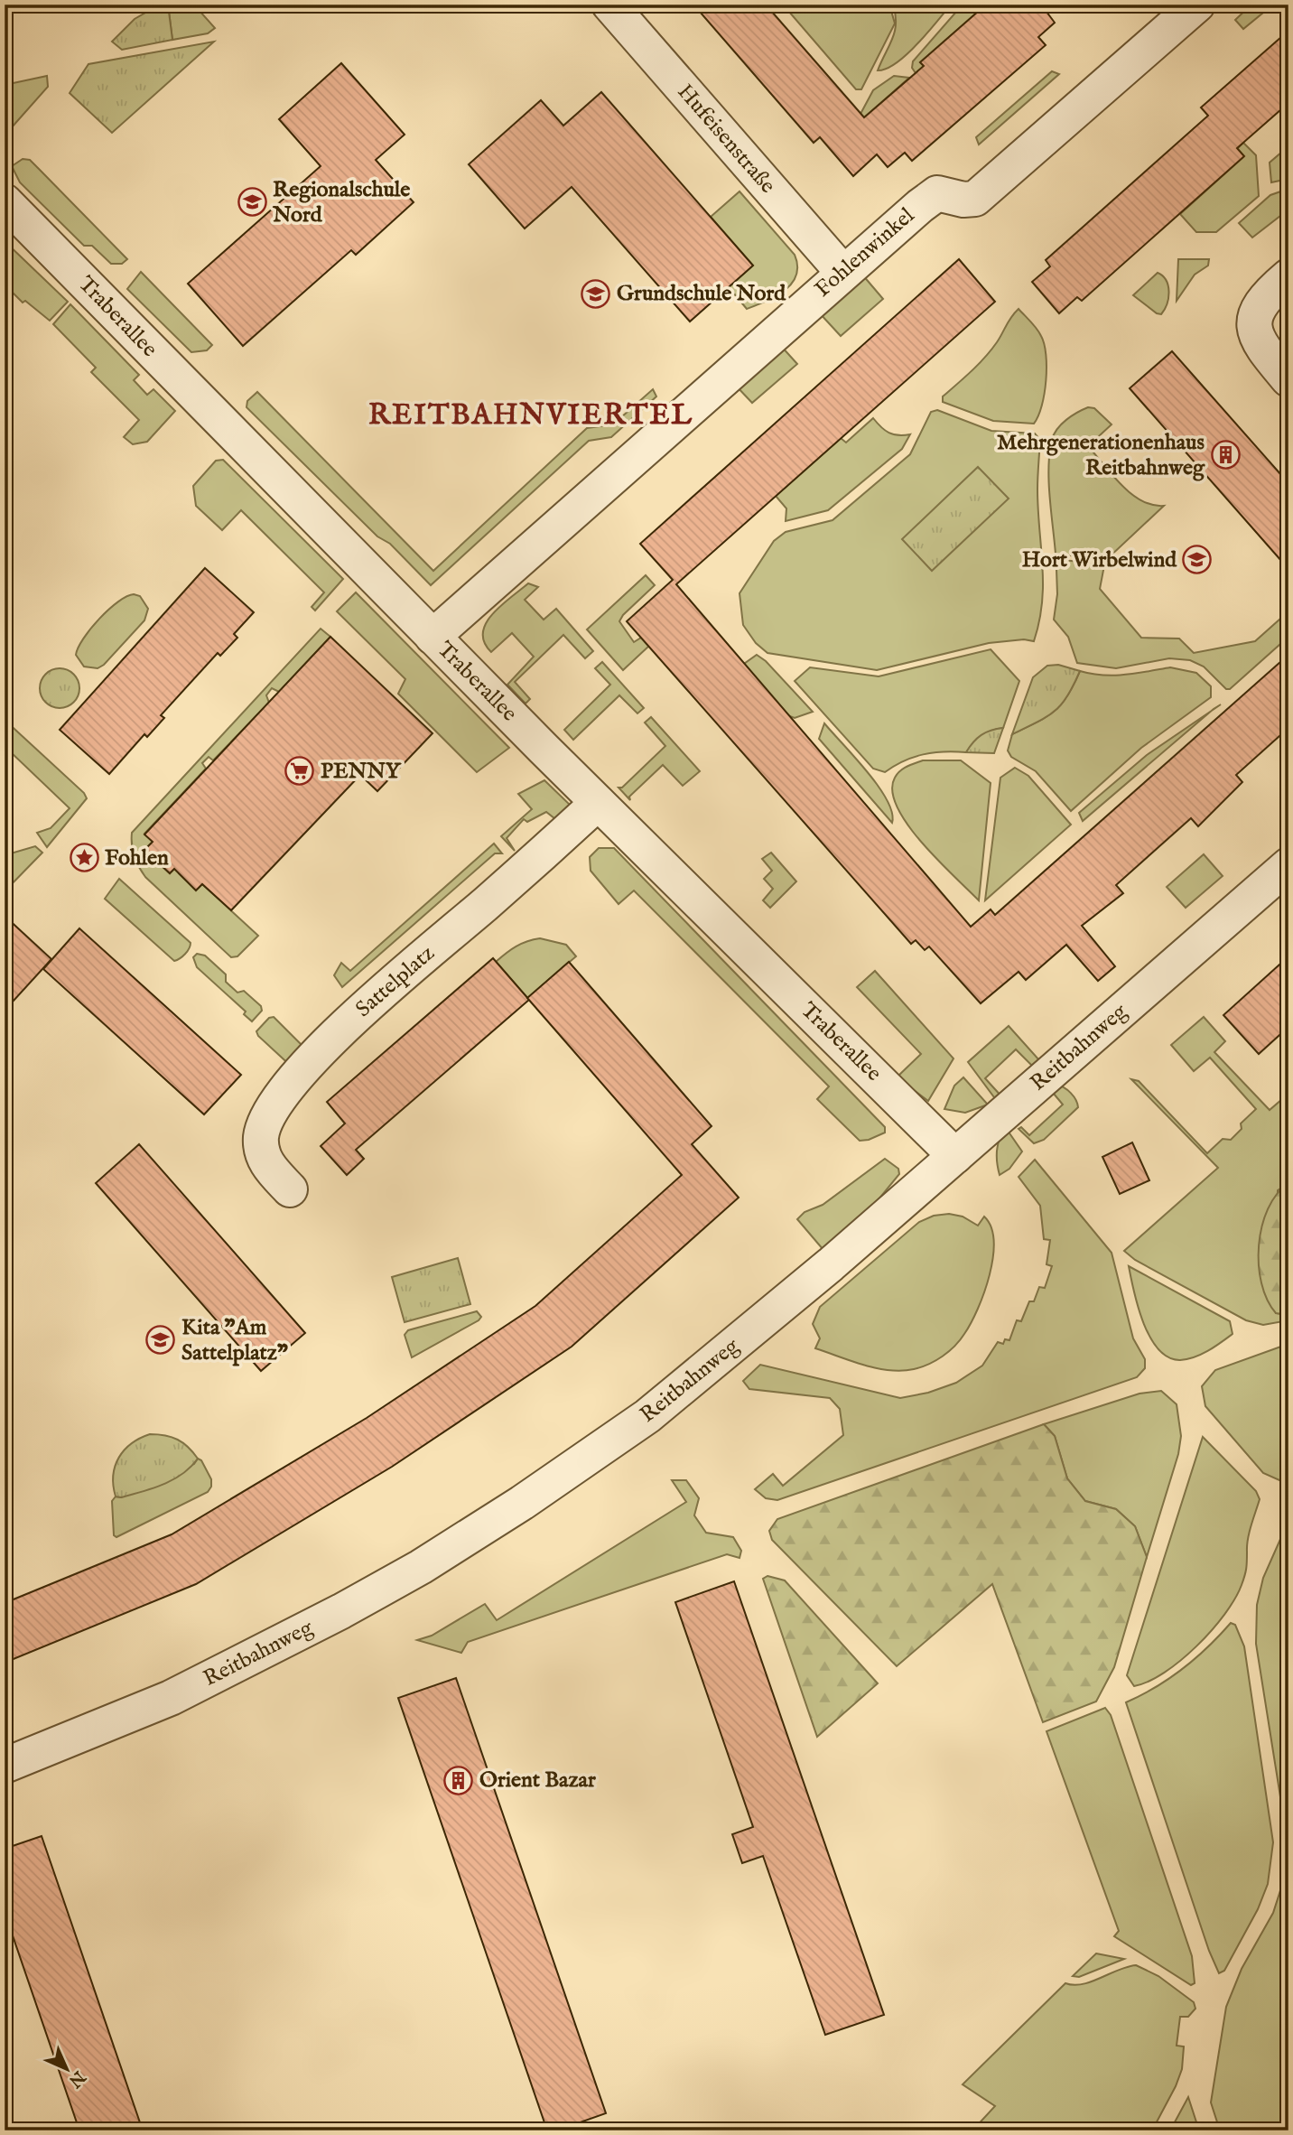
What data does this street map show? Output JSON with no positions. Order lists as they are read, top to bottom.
{
  "streets": {
    "street": [
      "Hufeisenstraße",
      "Fohlenwinkel",
      "Traberallee",
      "Sattelplatz",
      "Reitbahnweg"
    ]
  },
  "crossings": [
    ["Hufeisenstraße", "Fohlenwinkel"],
    ["Fohlenwinkel", "Traberallee"],
    ["Traberallee", "Sattelplatz"],
    ["Traberallee", "Reitbahnweg"]
  ],
  "districts": ["REITBAHNVIERTEL"],
  "places": {
    "school or university": [
      "Regionalschule Nord",
      "Grundschule Nord",
      "Hort Wirbelwind",
      "Kita \"Am Sattelplatz\""
    ],
    "building": ["Mehrgenerationenhaus Reitbahnweg", "Orient Bazar"],
    "supermarket": ["PENNY"],
    "place": ["Fohlen"]
  },
  "north": "bottom right"
}
